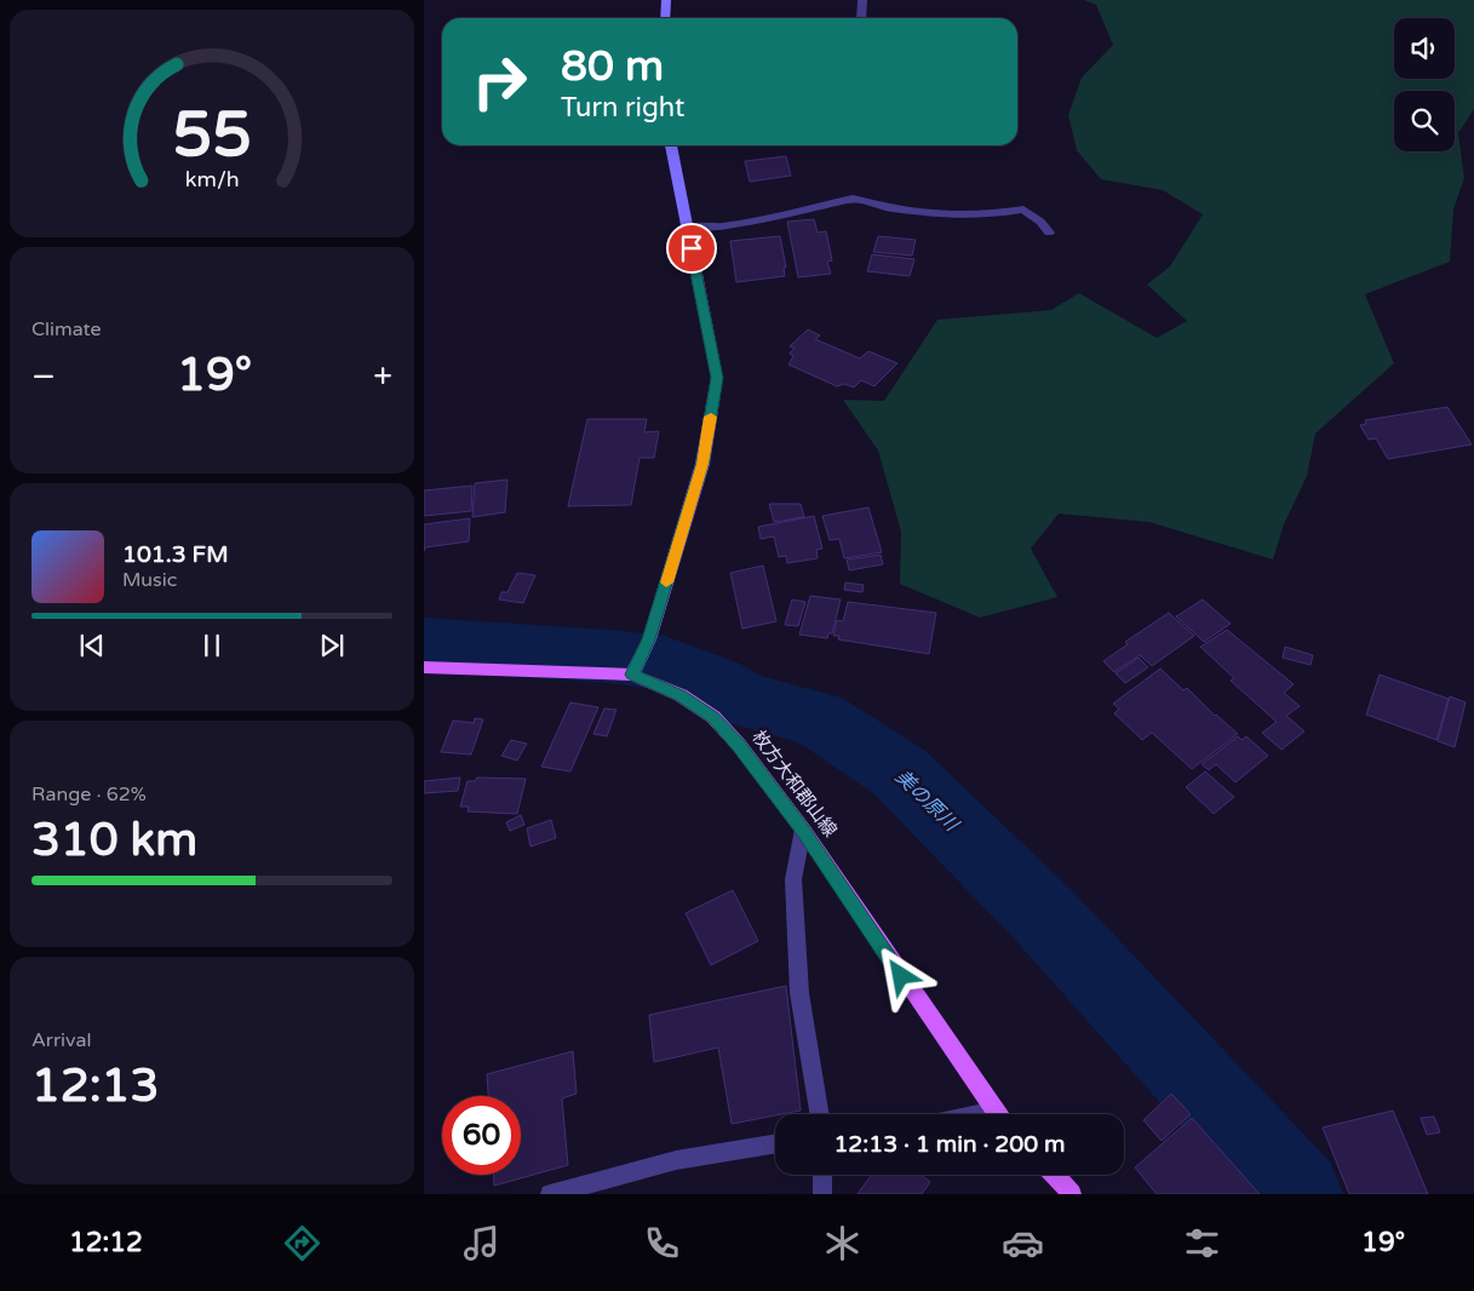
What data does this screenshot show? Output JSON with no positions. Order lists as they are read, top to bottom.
{
  "streets": {
    "main road": ["枚方大和郡山線"]
  },
  "water": ["美の原川"],
  "page": {
    "turn": ["80 m", "Turn right"],
    "tile": [
      "Climate",
      ["Range · 62%", "310 km"],
      ["Arrival", "12:13"]
    ],
    "heat": ["−", "19°", "+"],
    "song": ["101.3 FM", "Music"],
    "limit": "60",
    "trip": "12:13 · 1 min · 200 m",
    "tabs": ["12:12", "19°"],
    "gauge": ["55", "km/h"]
  }
}
